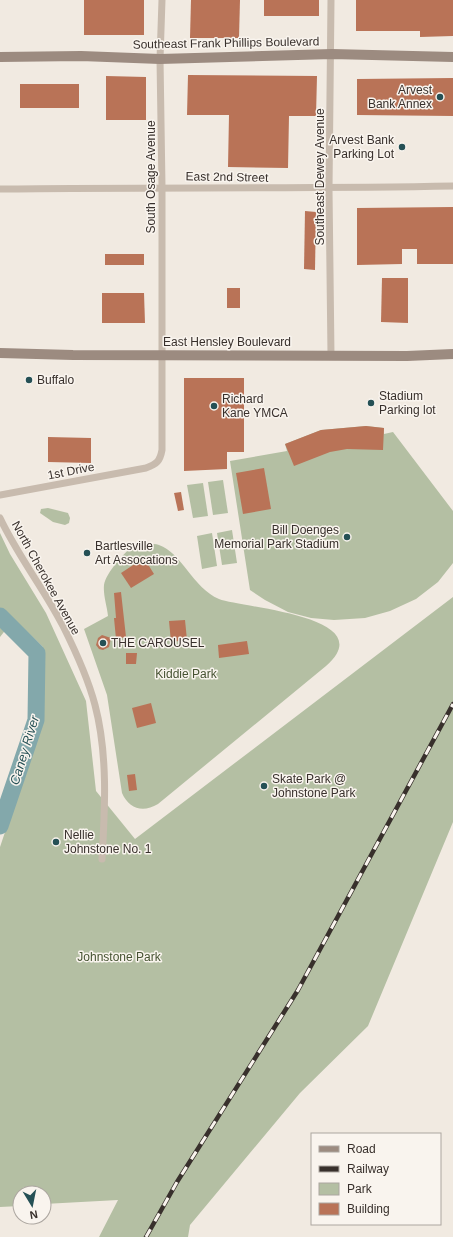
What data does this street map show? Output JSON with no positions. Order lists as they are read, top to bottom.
{
  "streets": {
    "street": [
      "Southeast Frank Phillips Boulevard",
      "South Osage Avenue",
      "East 2nd Street",
      "Southeast Dewey Avenue",
      "East Hensley Boulevard",
      "1st Drive",
      "North Cherokee Avenue"
    ]
  },
  "crossings": [
    ["Southeast Frank Phillips Boulevard", "South Osage Avenue"],
    ["Southeast Frank Phillips Boulevard", "Southeast Dewey Avenue"],
    ["South Osage Avenue", "East 2nd Street"],
    ["South Osage Avenue", "East Hensley Boulevard"],
    ["South Osage Avenue", "1st Drive"],
    ["East 2nd Street", "Southeast Dewey Avenue"],
    ["Southeast Dewey Avenue", "East Hensley Boulevard"]
  ],
  "water": ["Caney River"],
  "parks": ["Kiddie Park", "Johnstone Park"],
  "places": [
    "Arvest Bank Annex",
    "Arvest Bank Parking Lot",
    "Buffalo",
    "Stadium Parking lot",
    "Richard Kane YMCA",
    "Bill Doenges Memorial Park Stadium",
    "Bartlesville Art Assocations",
    "THE CAROUSEL",
    "Skate Park @ Johnstone Park",
    "Nellie Johnstone No. 1"
  ],
  "legend": [
    "Road",
    "Railway",
    "Park",
    "Building"
  ],
  "north": "bottom"
}
